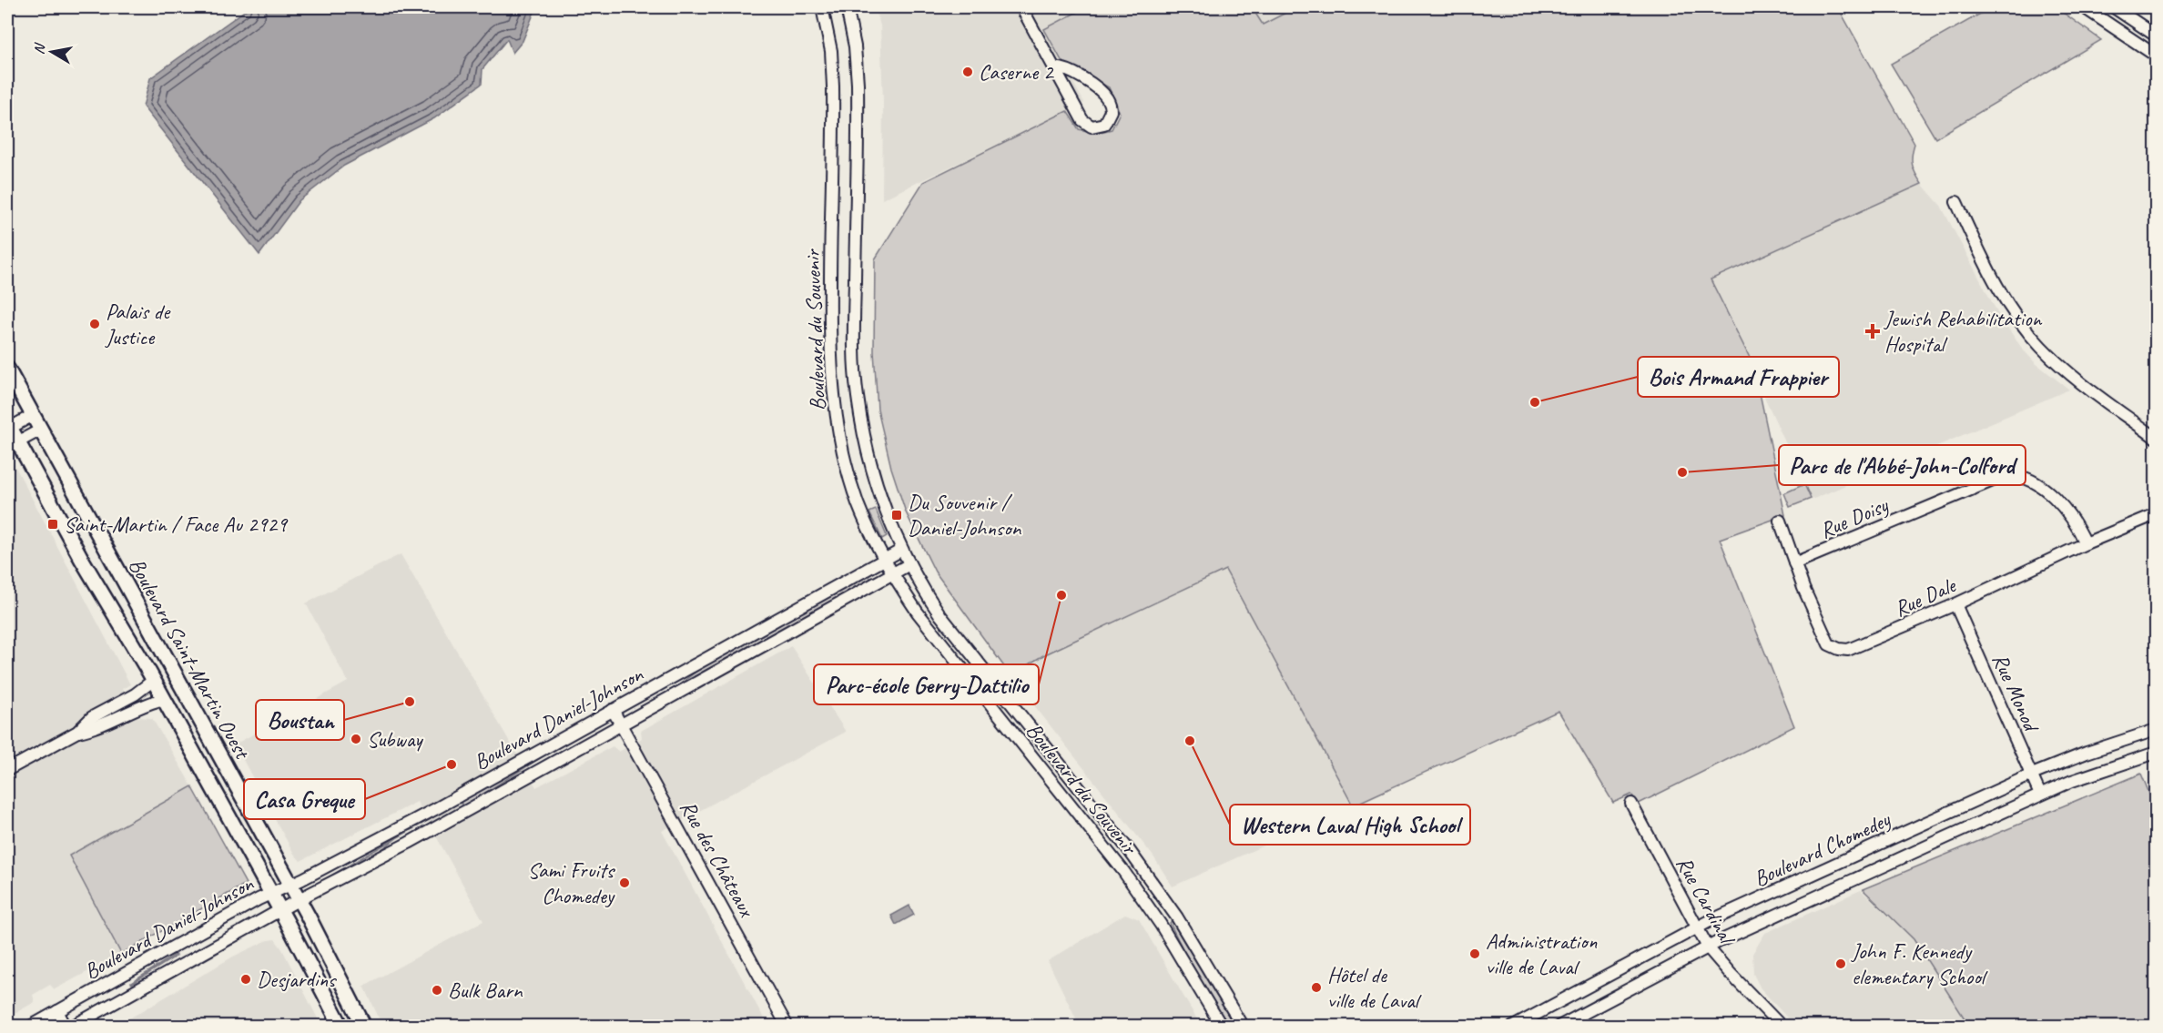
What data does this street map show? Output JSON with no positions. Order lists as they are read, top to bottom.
{
  "streets": {
    "main road": ["Boulevard Saint-Martin Ouest"],
    "street": [
      "Boulevard du Souvenir",
      "Rue Doisy",
      "Rue Dale",
      "Rue Monod",
      "Boulevard Daniel-Johnson",
      "Boulevard Chomedey",
      "Rue des Châteaux",
      "Rue Cardinal"
    ]
  },
  "crossings": [
    ["Boulevard du Souvenir", "Boulevard Daniel-Johnson"],
    ["Rue Doisy", "Rue Dale"],
    ["Rue Dale", "Rue Monod"],
    ["Boulevard Saint-Martin Ouest", "Boulevard Daniel-Johnson"],
    ["Rue Monod", "Boulevard Chomedey"],
    ["Boulevard Daniel-Johnson", "Rue des Châteaux"],
    ["Boulevard Chomedey", "Rue Cardinal"]
  ],
  "places": {
    "other": [
      "Caserne 2",
      "Palais de Justice",
      "Bois Armand Frappier",
      "Parc de l'Abbé-John-Colford",
      "Parc-école Gerry-Dattilio",
      "Boustan",
      "Subway",
      "Western Laval High School",
      "Casa Greque",
      "Sami Fruits Chomedey",
      "Administration ville de Laval",
      "John F. Kennedy elementary School",
      "Desjardins",
      "Hôtel de ville de Laval",
      "Bulk Barn"
    ],
    "health": ["Jewish Rehabilitation Hospital"],
    "transit": ["Du Souvenir / Daniel-Johnson", "Saint-Martin / Face Au 2929"]
  },
  "north": "left"
}
